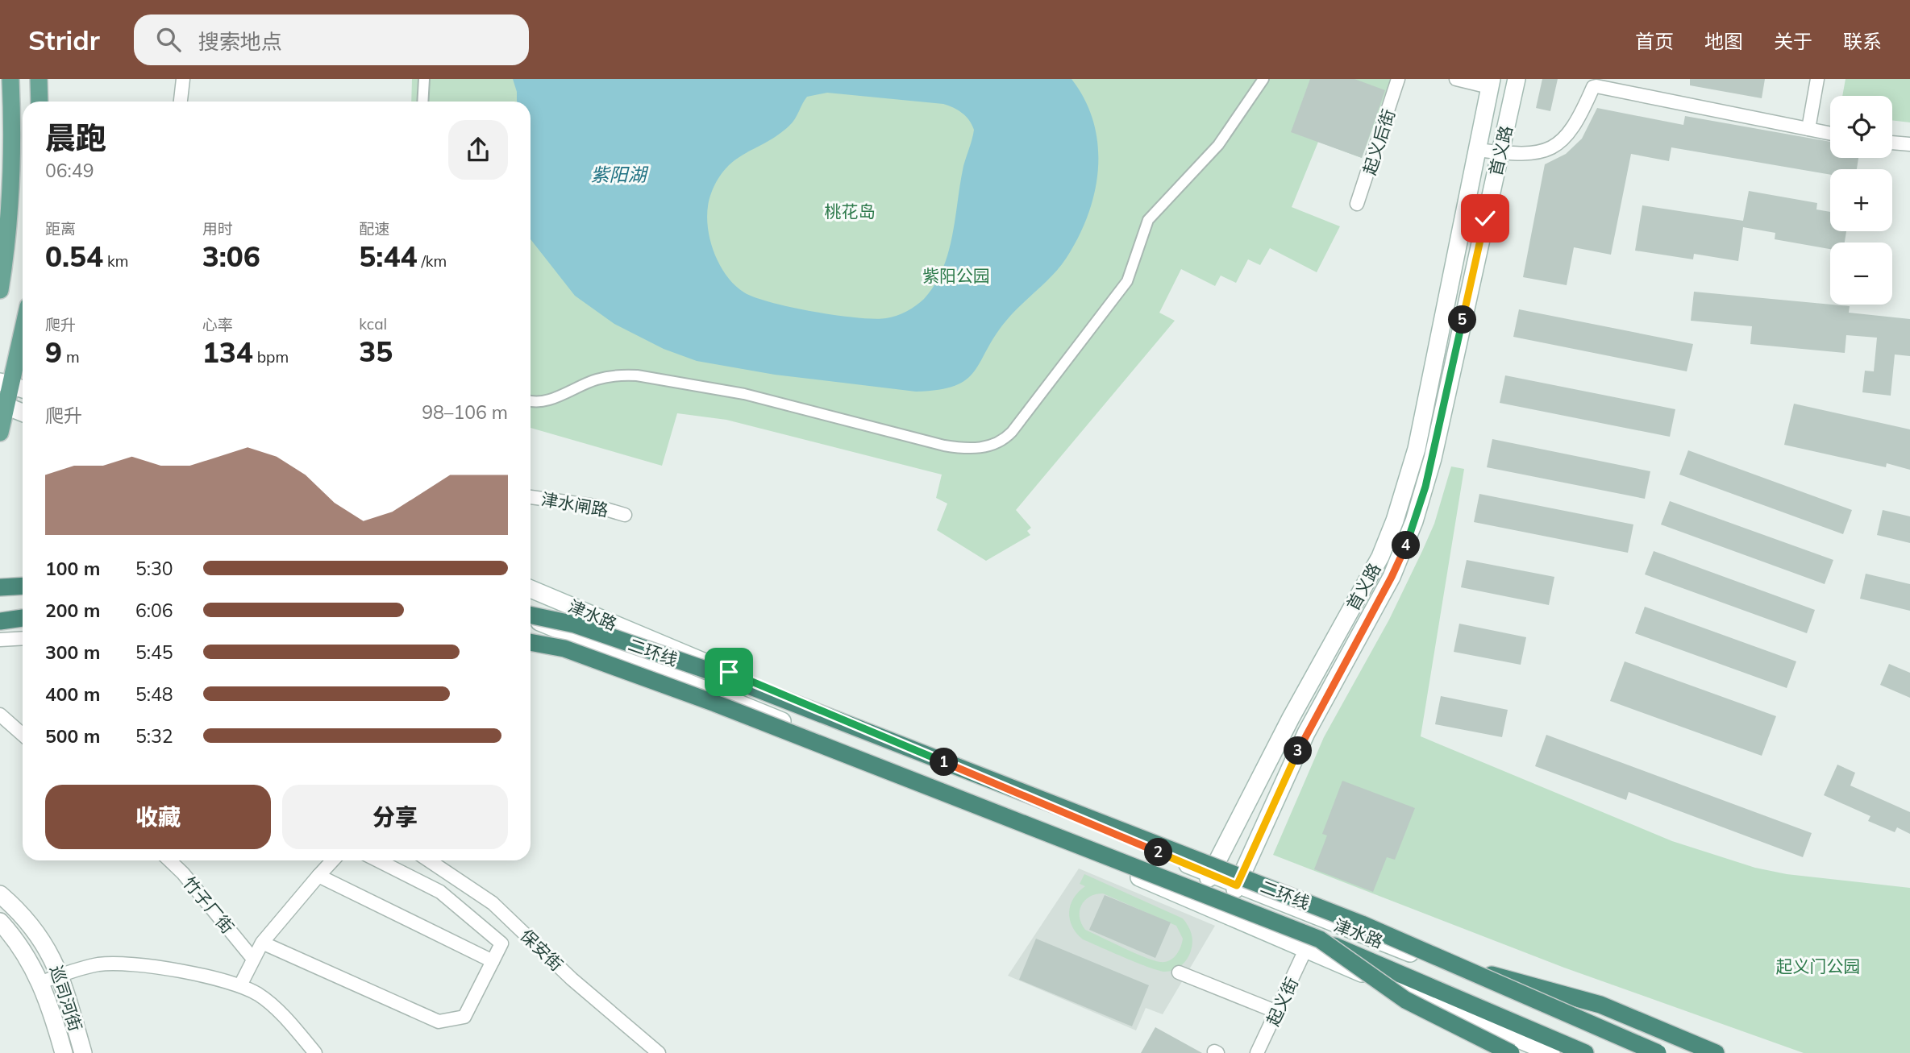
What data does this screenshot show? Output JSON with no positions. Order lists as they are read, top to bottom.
{
  "streets": {
    "highway": ["二环线"],
    "main road": ["首义路", "津水路", "巡司河街"],
    "street": [
      "起义后街",
      "津水闸路",
      "竹子厂街",
      "保安街",
      "起义街"
    ]
  },
  "crossings": [
    ["首义路", "津水路"],
    ["津水路", "二环线"],
    ["津水路", "起义街"],
    ["二环线", "起义街"]
  ],
  "water": ["紫阳湖"],
  "parks": ["桃花岛", "紫阳公园", "起义门公园"],
  "page": {
    "header": "Stridr",
    "search": "搜索地点",
    "nav": [
      "首页",
      "地图",
      "关于",
      "联系"
    ],
    "map_buttons": ["+", "−"],
    "heading": ["晨跑", "06:49"],
    "stats": [
      ["距离", "0.54 km"],
      ["用时", "3:06"],
      ["配速", "5:44 /km"],
      ["爬升", "9 m"],
      ["心率", "134 bpm"],
      ["kcal", "35"]
    ],
    "pins": [
      "5",
      "4",
      "3",
      "1",
      "2"
    ],
    "chart": ["爬升", "98–106 m"],
    "list": [
      {
        "name": "100 m",
        "note": "5:30"
      },
      {
        "name": "200 m",
        "note": "6:06"
      },
      {
        "name": "300 m",
        "note": "5:45"
      },
      {
        "name": "400 m",
        "note": "5:48"
      },
      {
        "name": "500 m",
        "note": "5:32"
      }
    ],
    "buttons": ["收藏", "分享"]
  }
}
